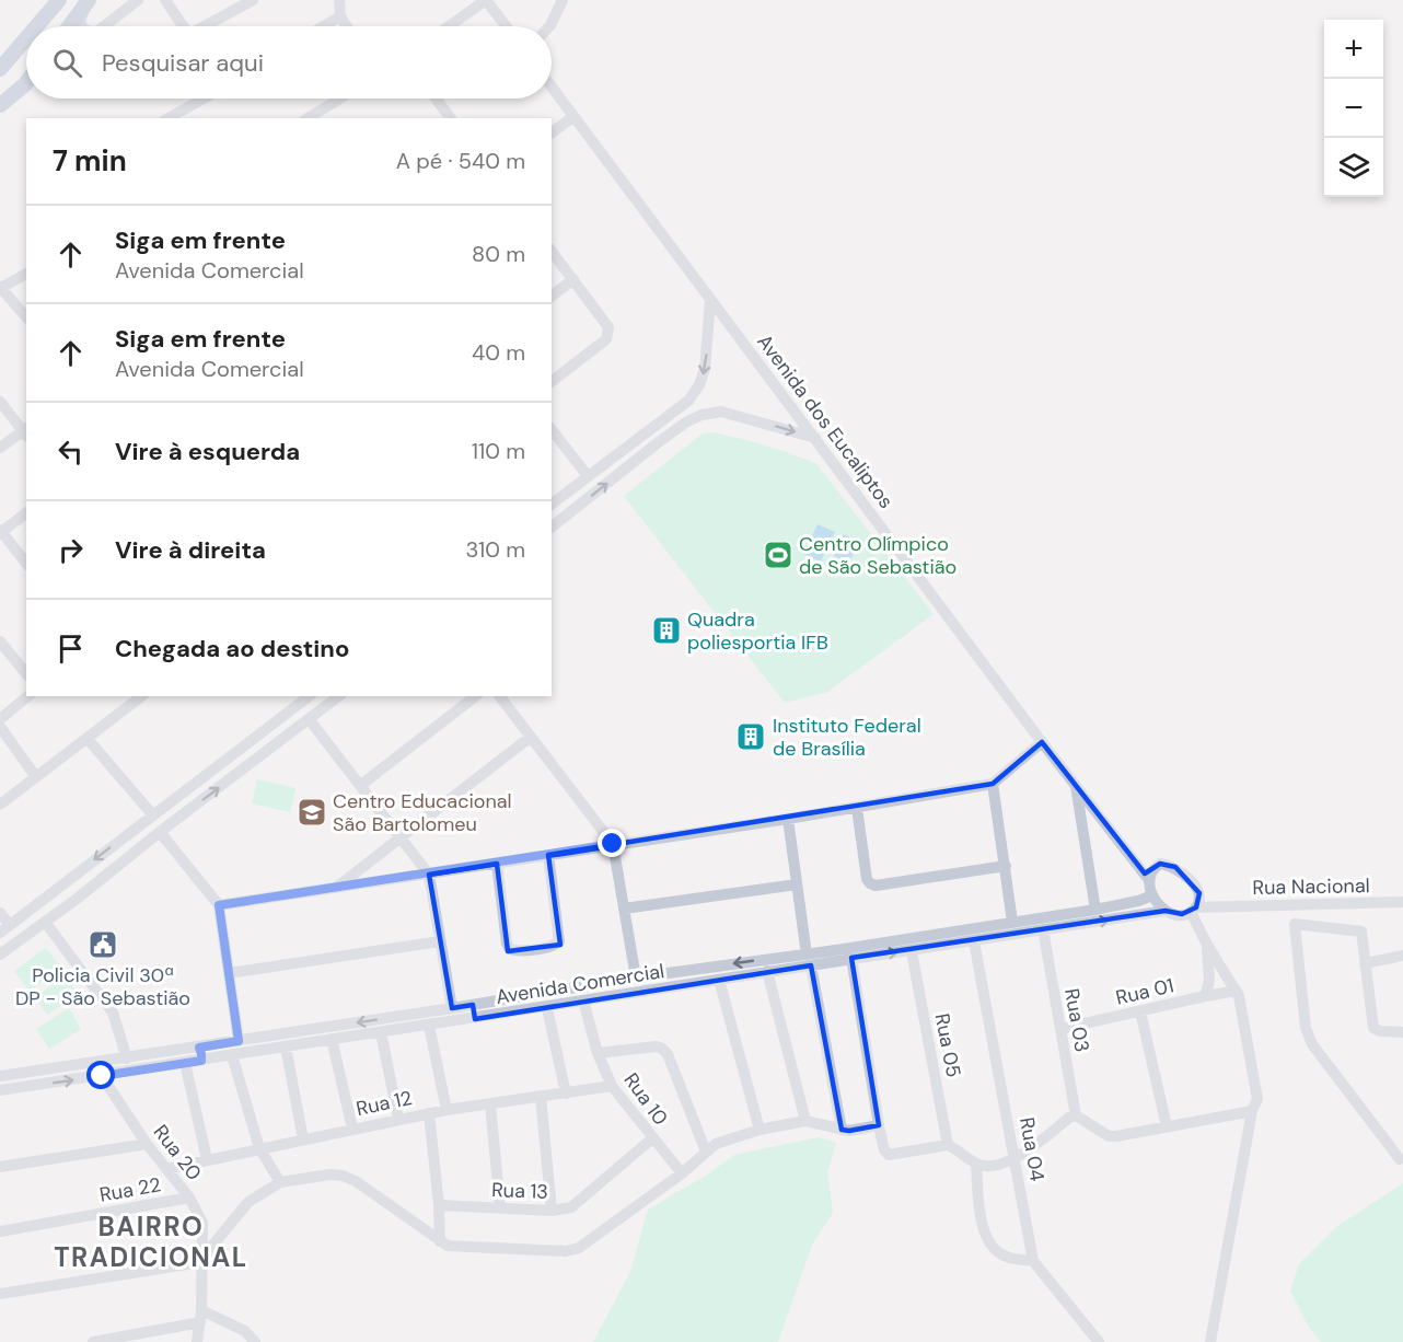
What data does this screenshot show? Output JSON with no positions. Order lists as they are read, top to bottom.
{
  "streets": {
    "street": [
      "Avenida dos Eucaliptos",
      "Rua Nacional",
      "Avenida Comercial",
      "Rua 01",
      "Rua 03",
      "Rua 05",
      "Rua 10",
      "Rua 12",
      "Rua 04",
      "Rua 20",
      "Rua 22",
      "Rua 13"
    ]
  },
  "crossings": [
    ["Avenida dos Eucaliptos", "Rua Nacional"],
    ["Avenida dos Eucaliptos", "Avenida Comercial"],
    ["Rua Nacional", "Avenida Comercial"],
    ["Avenida Comercial", "Rua 03"],
    ["Avenida Comercial", "Rua 05"],
    ["Avenida Comercial", "Rua 10"],
    ["Avenida Comercial", "Rua 04"],
    ["Avenida Comercial", "Rua 20"],
    ["Rua 01", "Rua 03"],
    ["Rua 10", "Rua 12"],
    ["Rua 10", "Rua 13"],
    ["Rua 12", "Rua 20"],
    ["Rua 20", "Rua 22"]
  ],
  "districts": ["BAIRRO TRADICIONAL"],
  "places": {
    "sports": ["Centro Olímpico de São Sebastião"],
    "building": ["Quadra poliesportia IFB", "Instituto Federal de Brasília"],
    "school or university": ["Centro Educacional São Bartolomeu"],
    "public building": ["Policia Civil 30ª DP - São Sebastião"]
  },
  "page": {
    "map_buttons": ["+", "−"],
    "search": "Pesquisar aqui",
    "heading": ["7 min", "A pé · 540 m"],
    "list": [
      ["Siga em frente", "Avenida Comercial", "80 m"],
      ["Siga em frente", "Avenida Comercial", "40 m"],
      ["Vire à esquerda", "110 m"],
      ["Vire à direita", "310 m"],
      "Chegada ao destino"
    ]
  }
}
